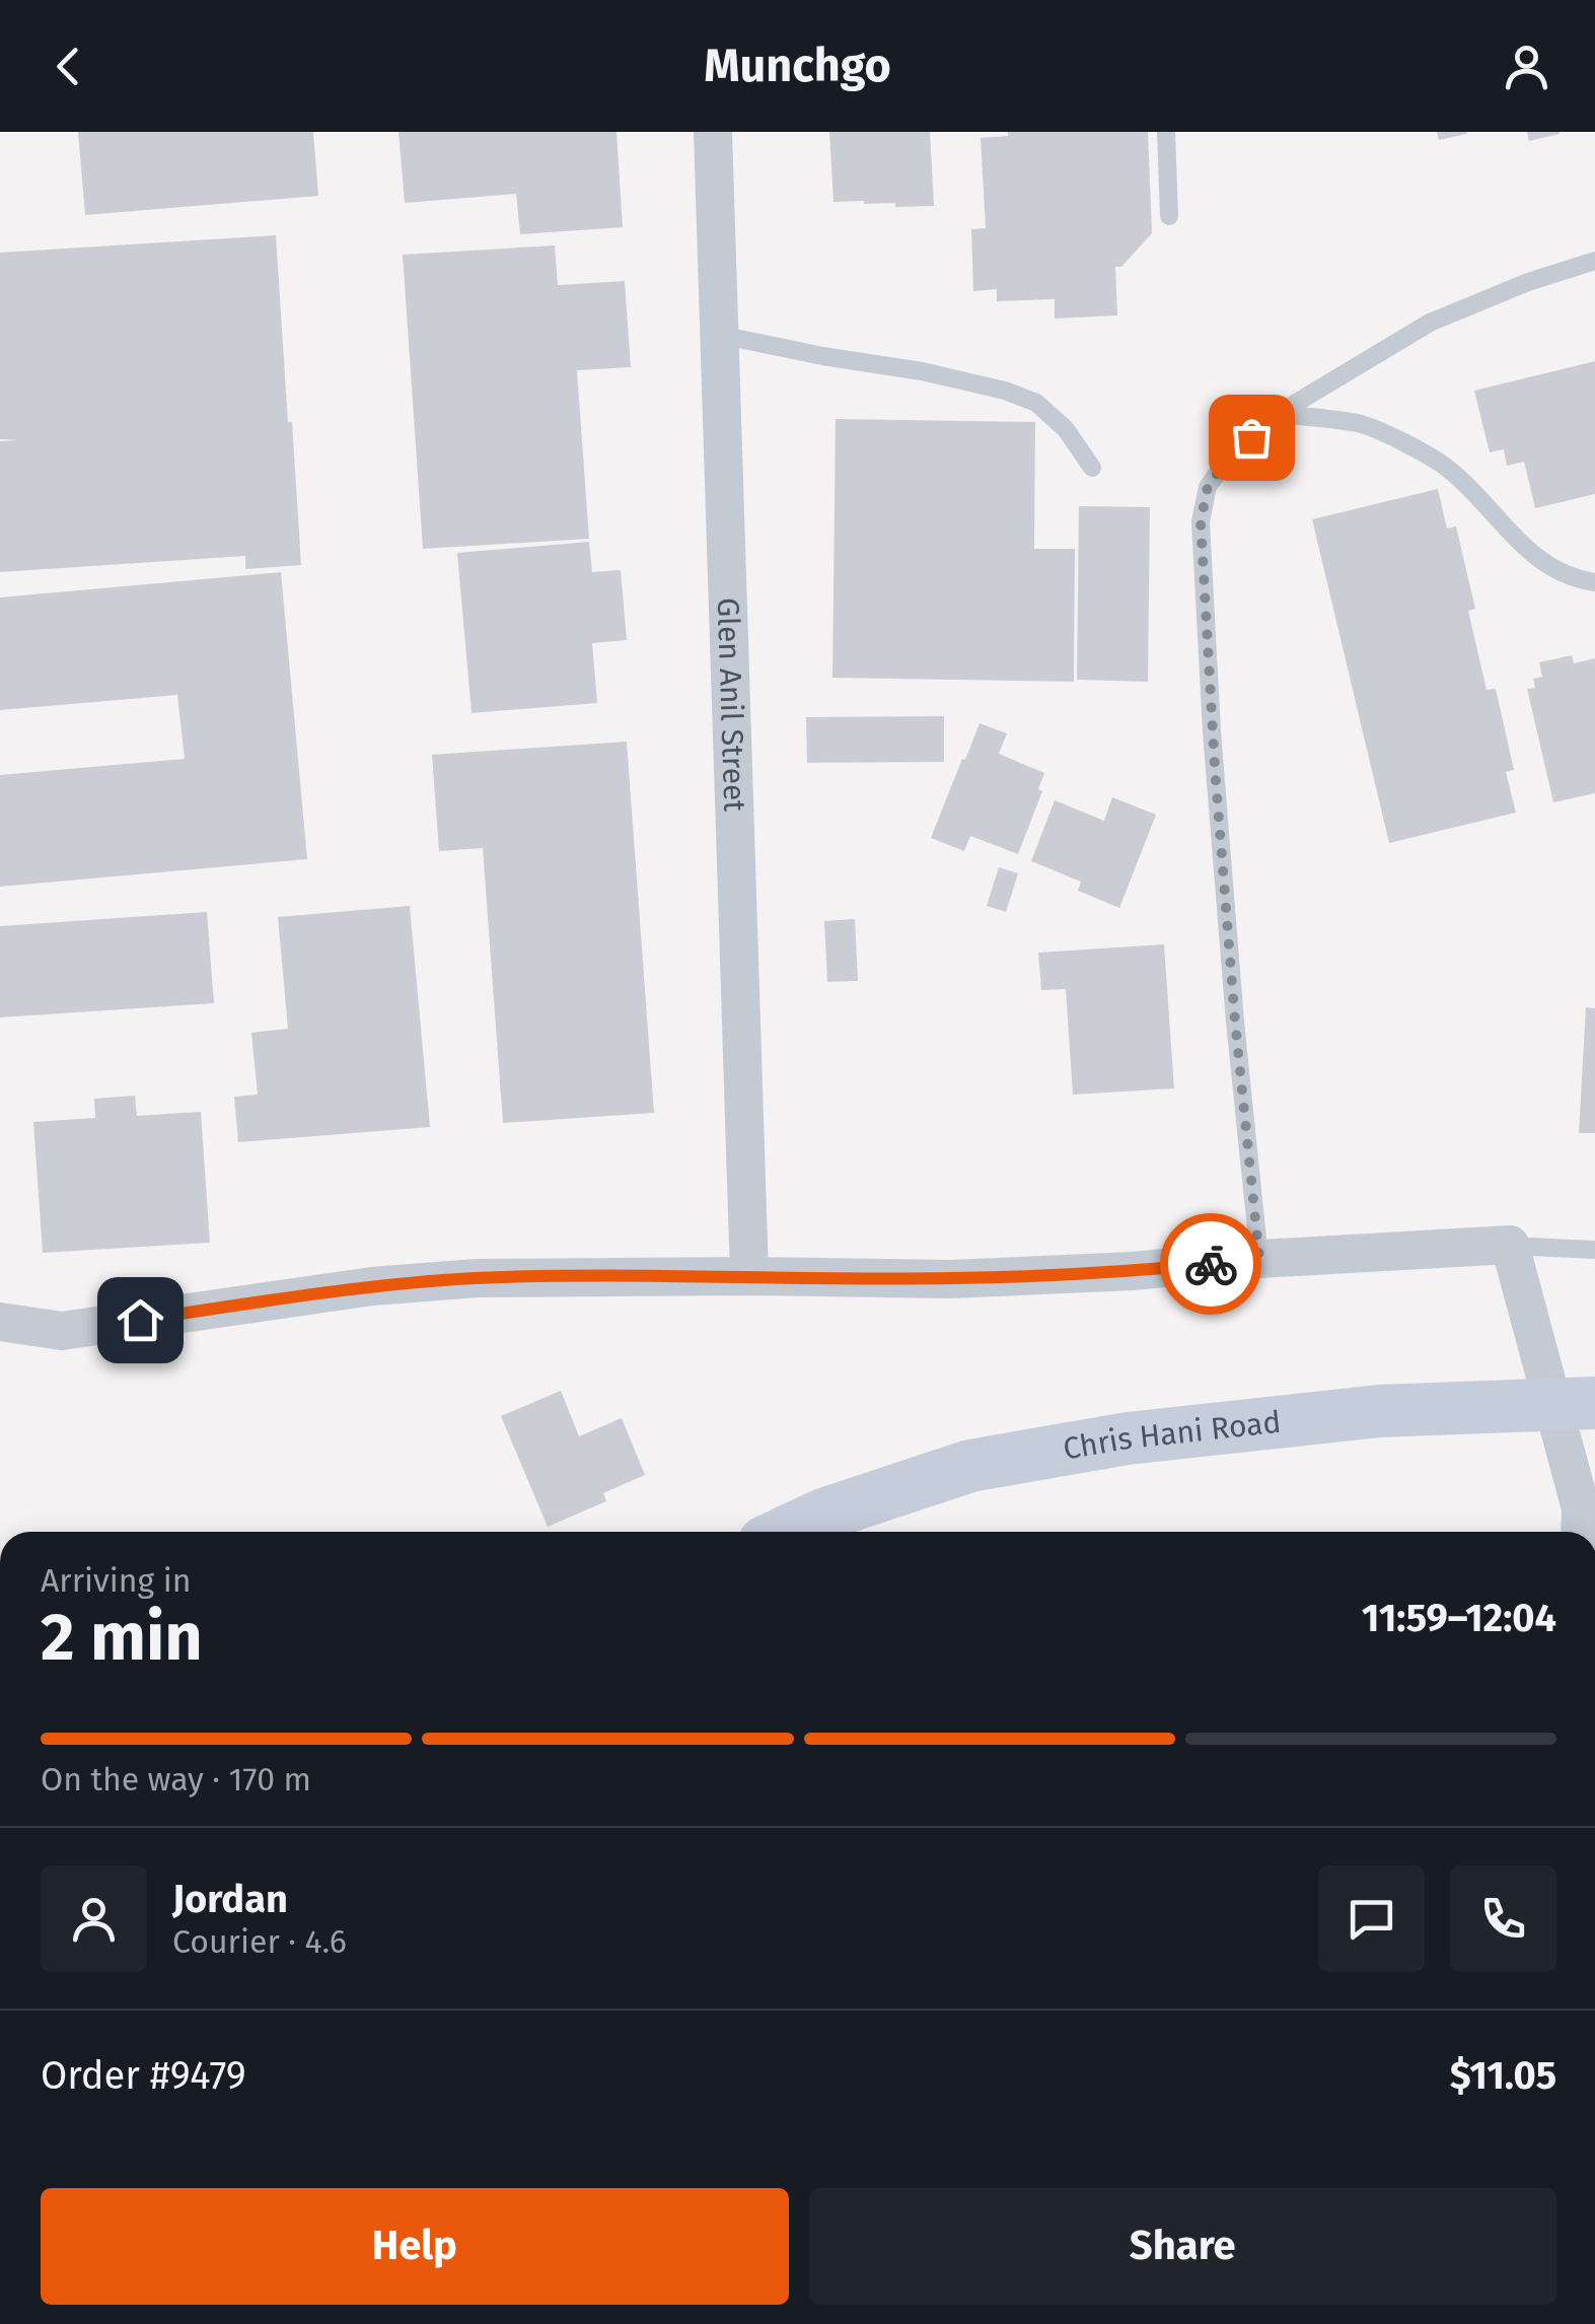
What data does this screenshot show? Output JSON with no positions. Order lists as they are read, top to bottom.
{
  "streets": {
    "street": ["Glen Anil Street", "Chris Hani Road"]
  },
  "page": {
    "header": "Munchgo",
    "heading": ["2 min", "Arriving in", "11:59–12:04"],
    "panel": [
      "Jordan",
      "Courier · 4.6",
      "Order #9479",
      "$11.05"
    ],
    "bar": "On the way · 170 m",
    "buttons": ["Help", "Share"]
  }
}
